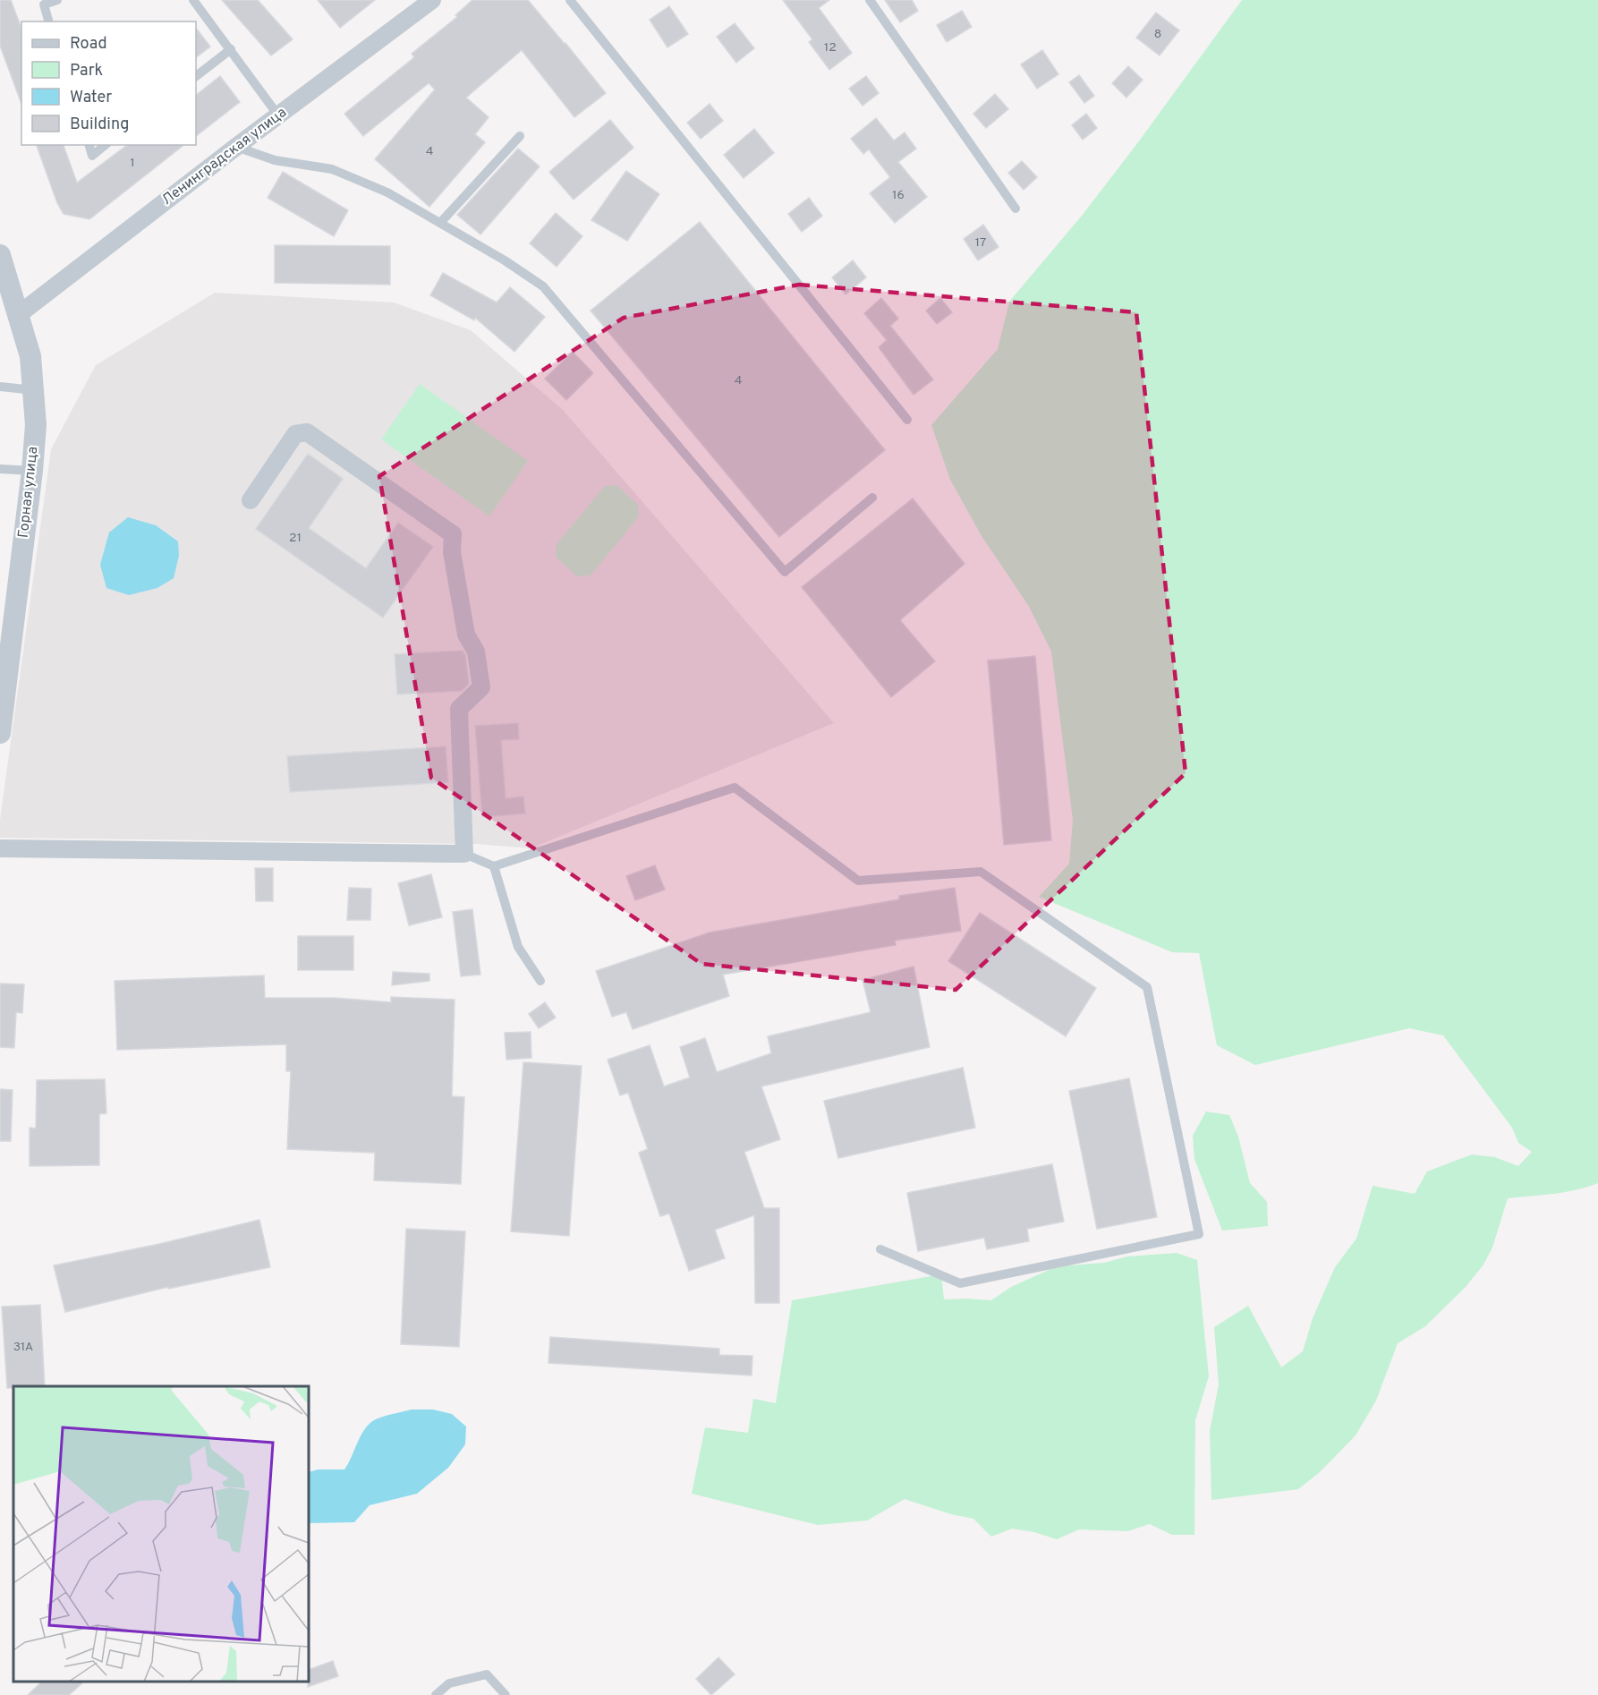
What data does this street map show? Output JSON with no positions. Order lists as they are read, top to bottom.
{
  "streets": {
    "street": ["Ленинградская улица", "Горная улица"]
  },
  "crossings": [
    ["Ленинградская улица", "Горная улица"]
  ],
  "house_numbers": [
    "8",
    "12",
    "4",
    "1",
    "16",
    "17",
    "4",
    "21",
    "31А"
  ],
  "legend": [
    "Road",
    "Park",
    "Water",
    "Building"
  ]
}
